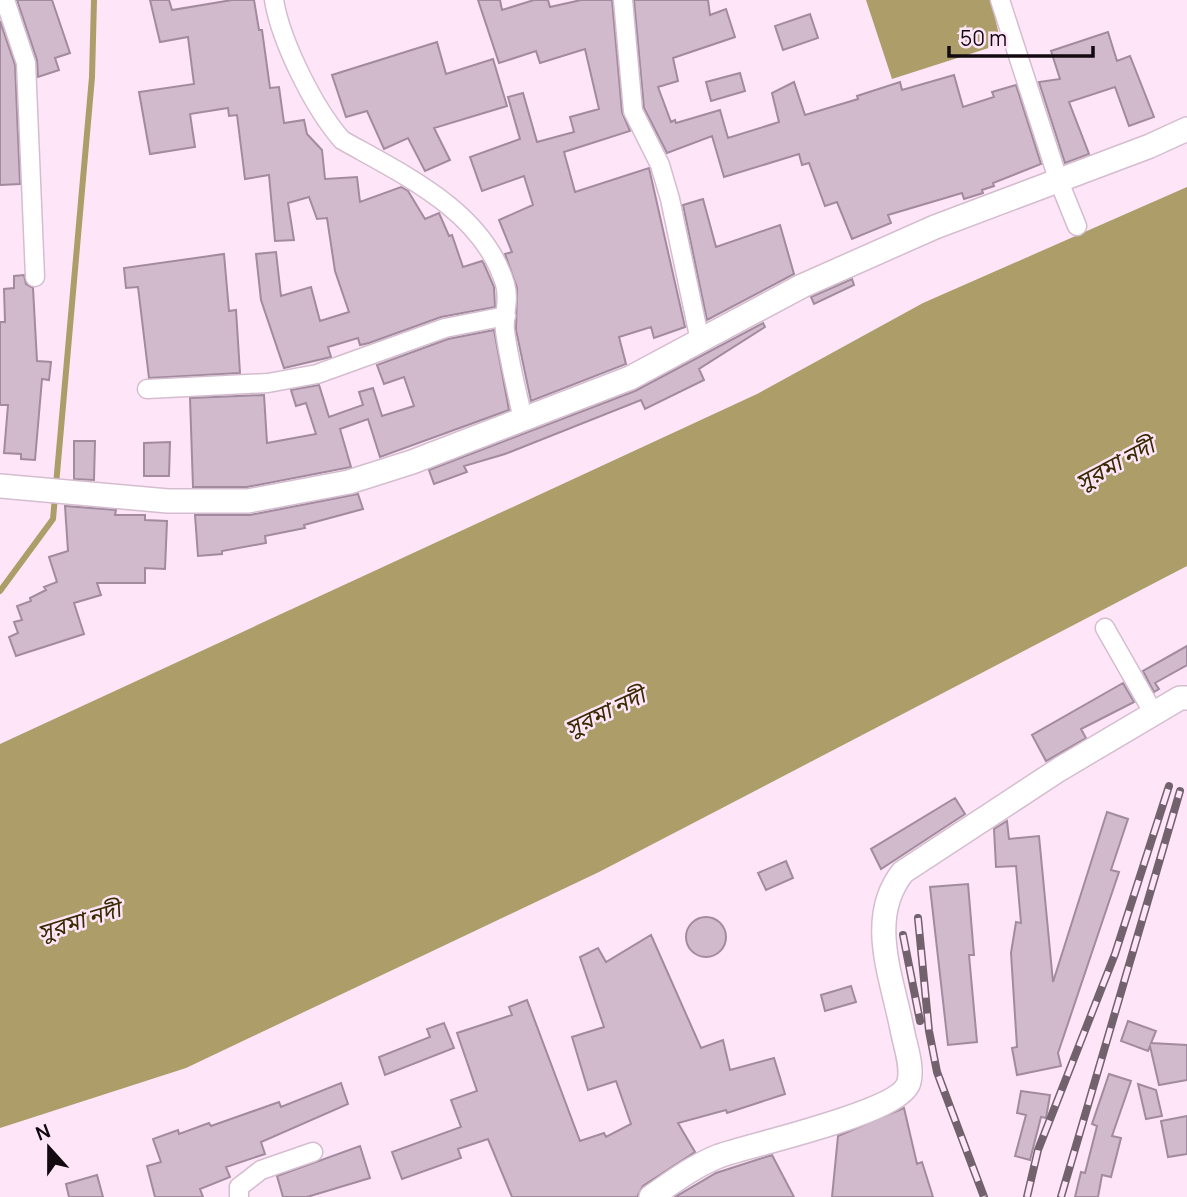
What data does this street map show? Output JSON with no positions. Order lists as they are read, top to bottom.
{
  "water": ["সুরমা নদী"],
  "scale_bar": "50 m",
  "north": "top"
}
